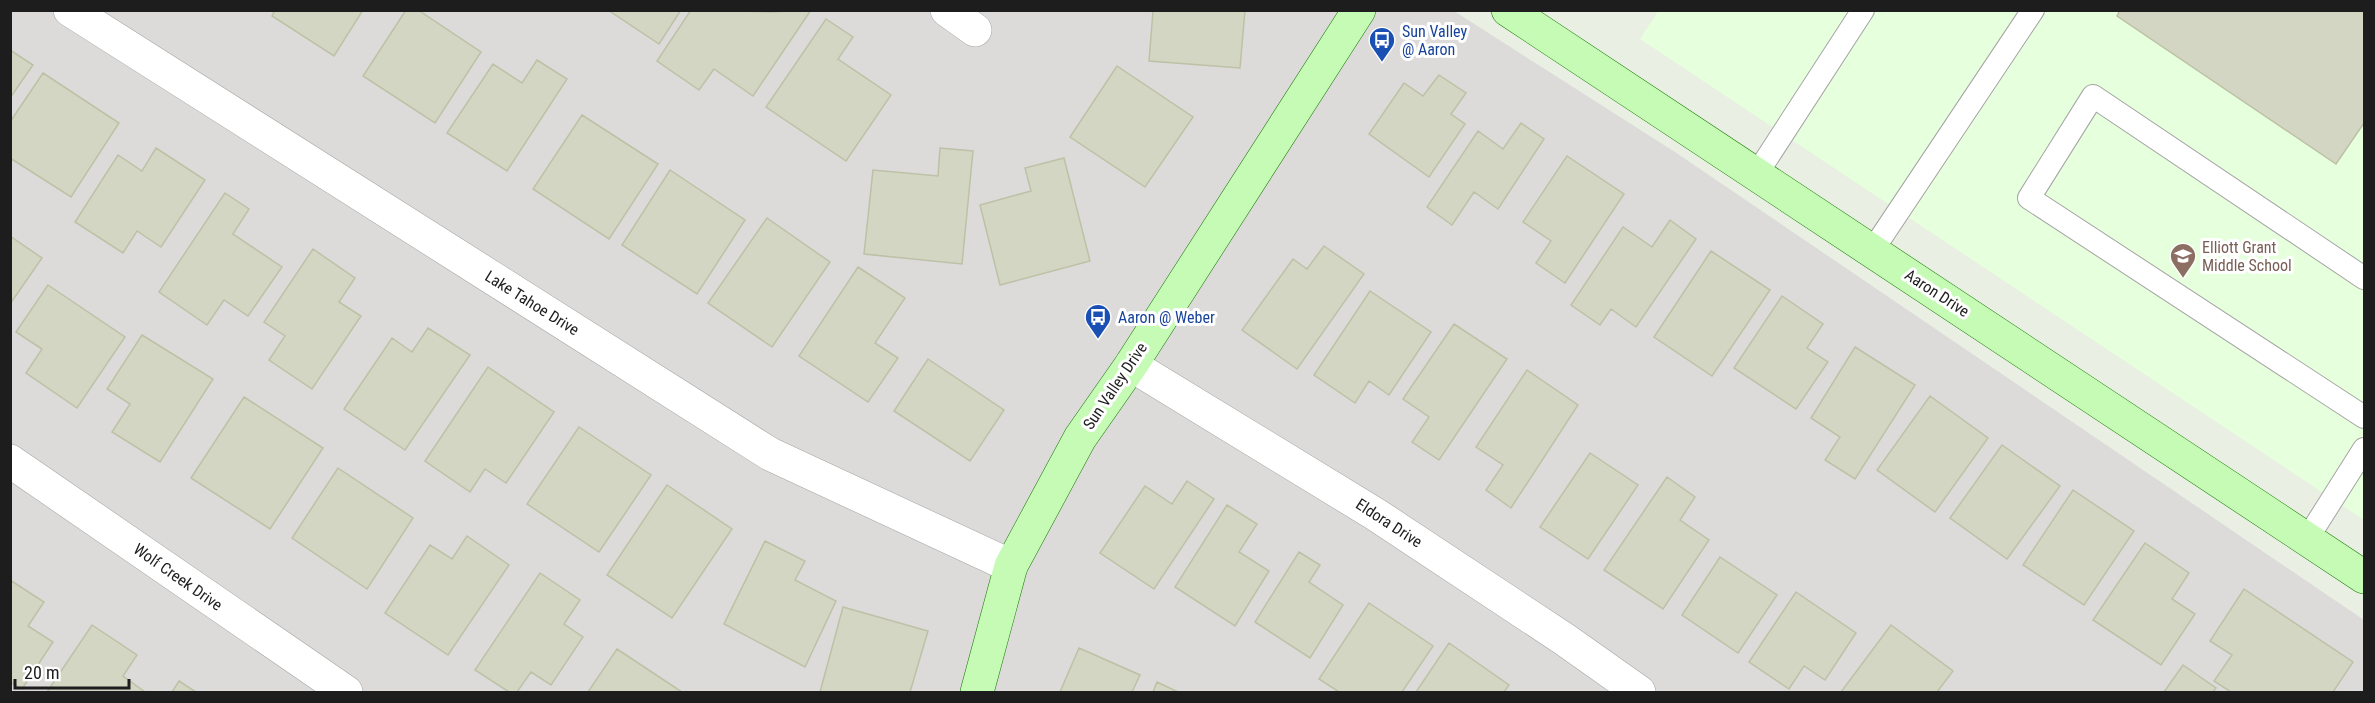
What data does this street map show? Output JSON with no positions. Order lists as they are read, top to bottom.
{
  "streets": {
    "street": [
      "Aaron Drive",
      "Lake Tahoe Drive",
      "Sun Valley Drive",
      "Eldora Drive",
      "Wolf Creek Drive"
    ]
  },
  "crossings": [
    ["Lake Tahoe Drive", "Sun Valley Drive"],
    ["Sun Valley Drive", "Eldora Drive"]
  ],
  "places": {
    "bus stop": ["Sun Valley @ Aaron", "Aaron @ Weber"],
    "school or university": ["Elliott Grant Middle School"]
  },
  "scale_bar": "20 m"
}
